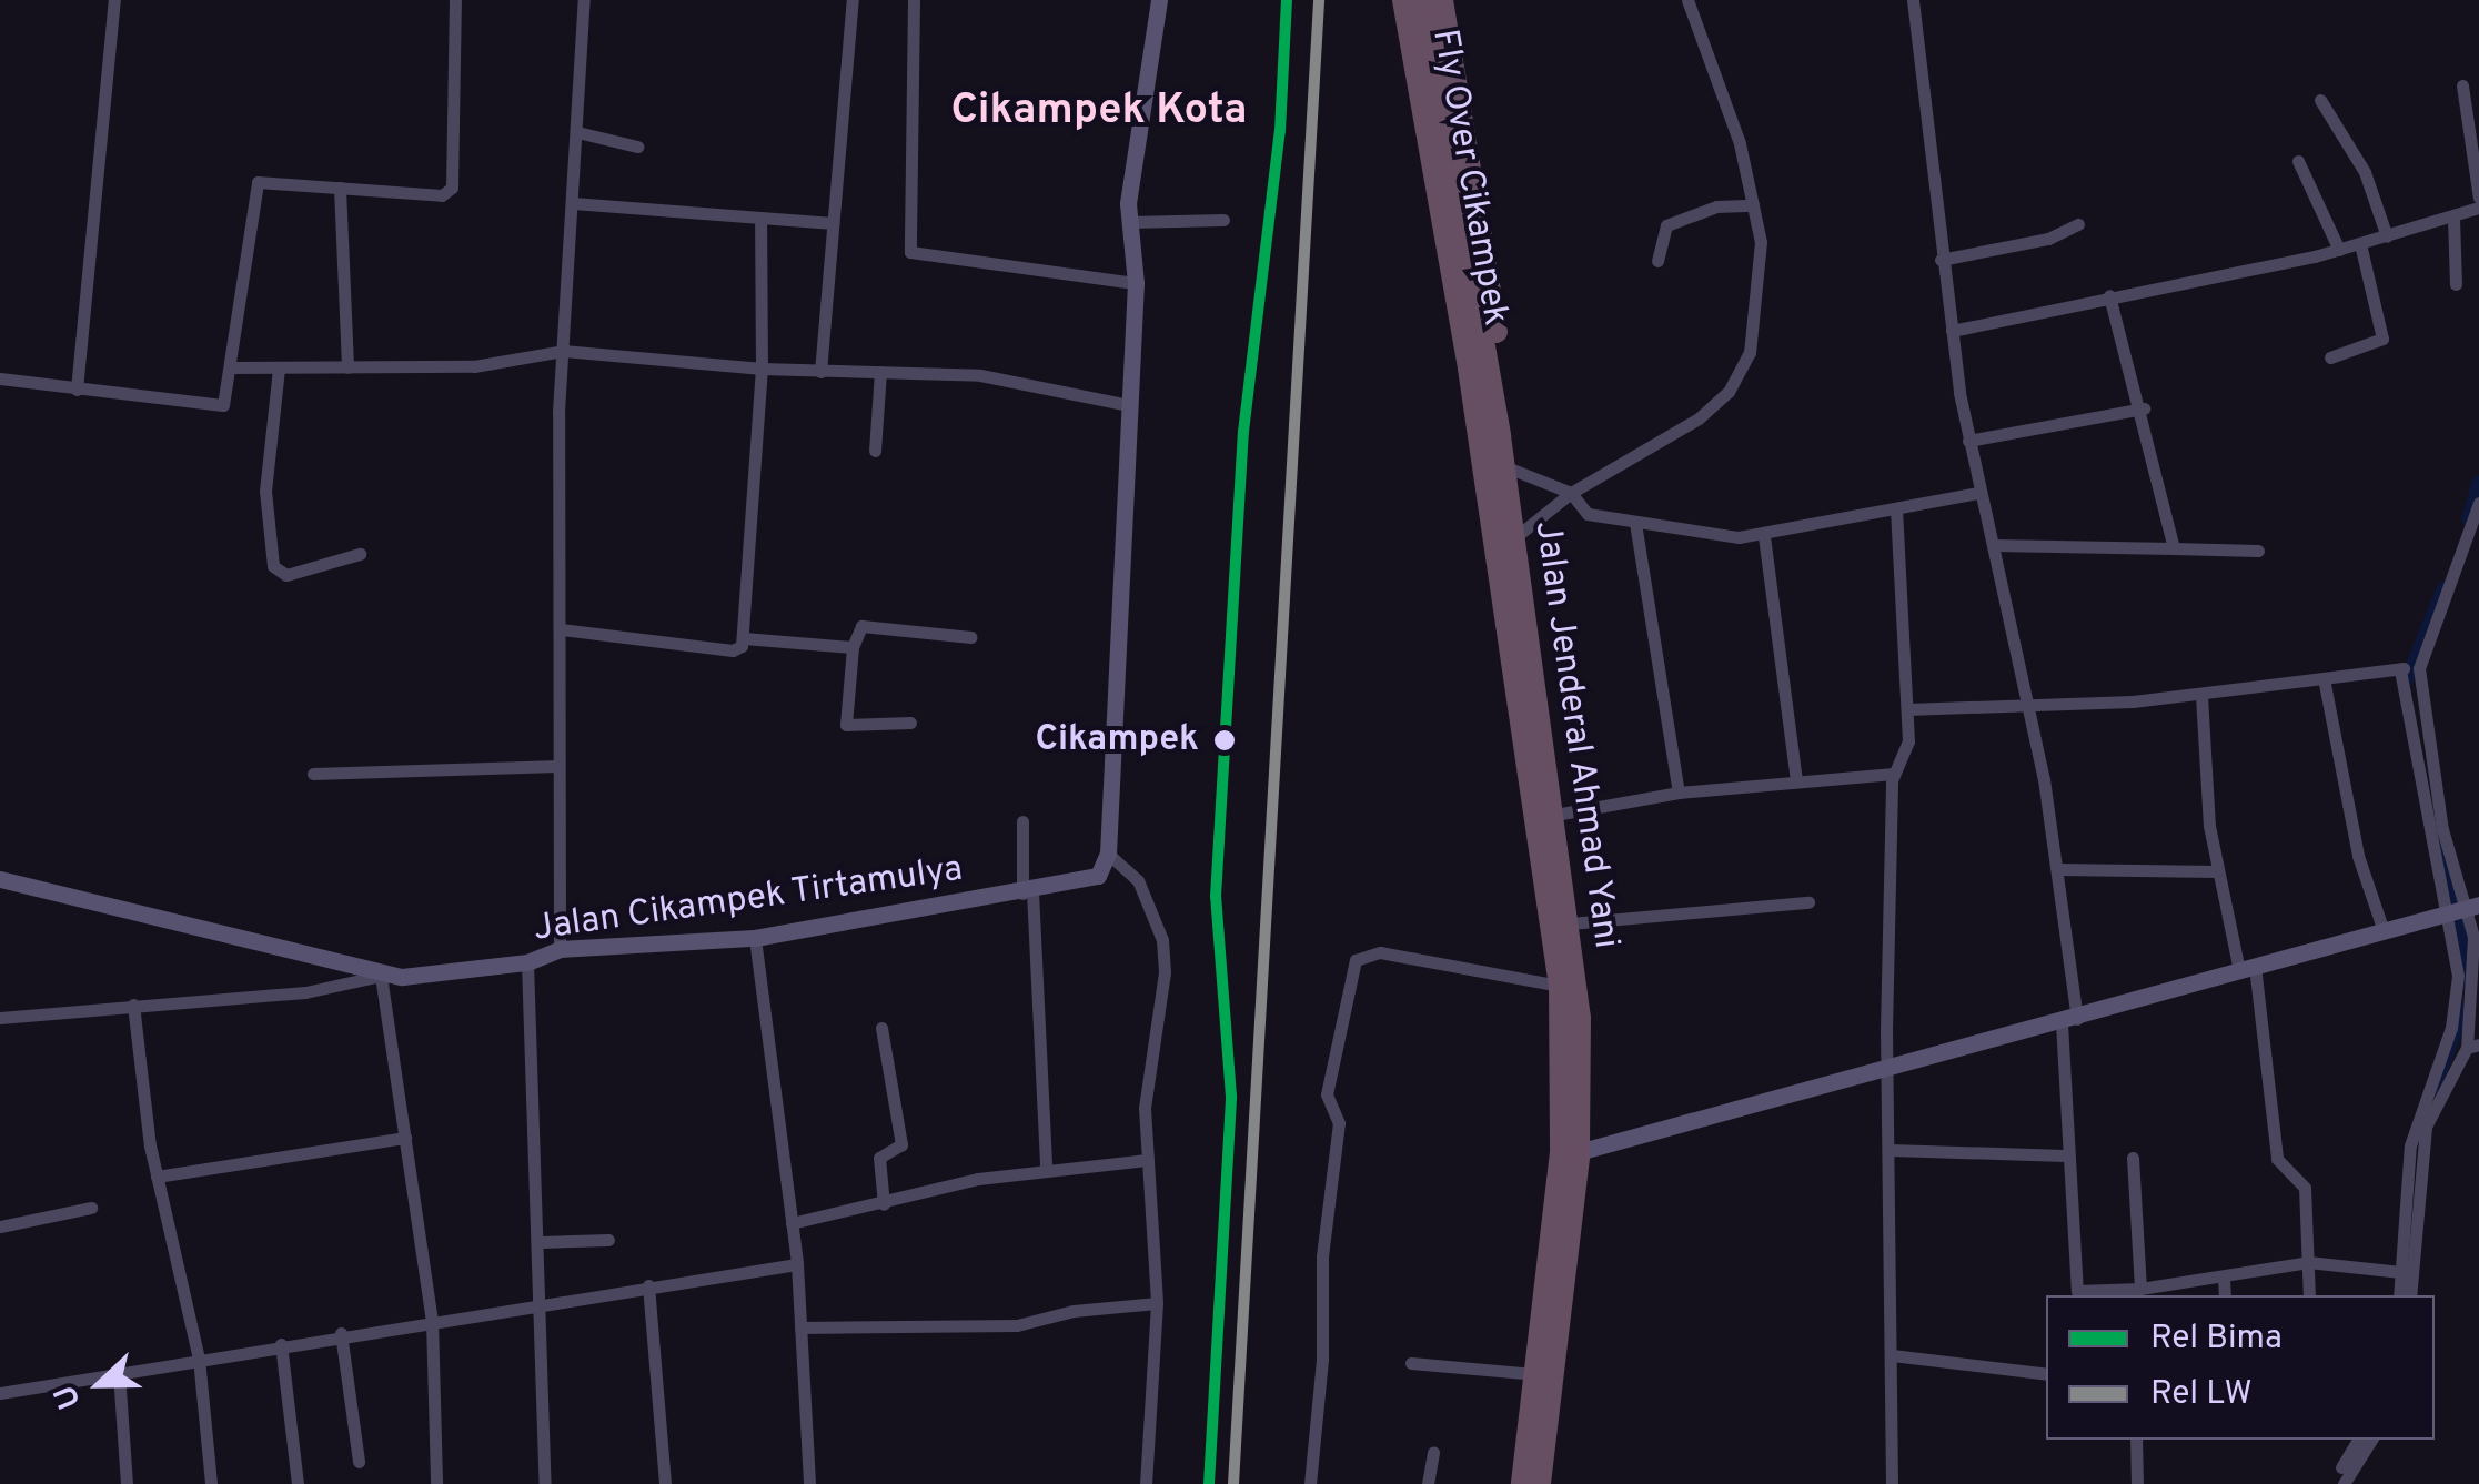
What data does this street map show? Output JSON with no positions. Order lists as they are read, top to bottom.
{
  "streets": {
    "highway": ["Fly Over Cikampek", "Jalan Jenderal Ahmad Yani"],
    "street": ["Jalan Cikampek Tirtamulya"]
  },
  "crossings": [
    ["Fly Over Cikampek", "Jalan Jenderal Ahmad Yani"]
  ],
  "districts": ["Cikampek Kota"],
  "places": ["Cikampek"],
  "lines": ["rail line Bima", "rail line LW"],
  "legend": ["Rel Bima", "Rel LW"],
  "north": "left"
}
